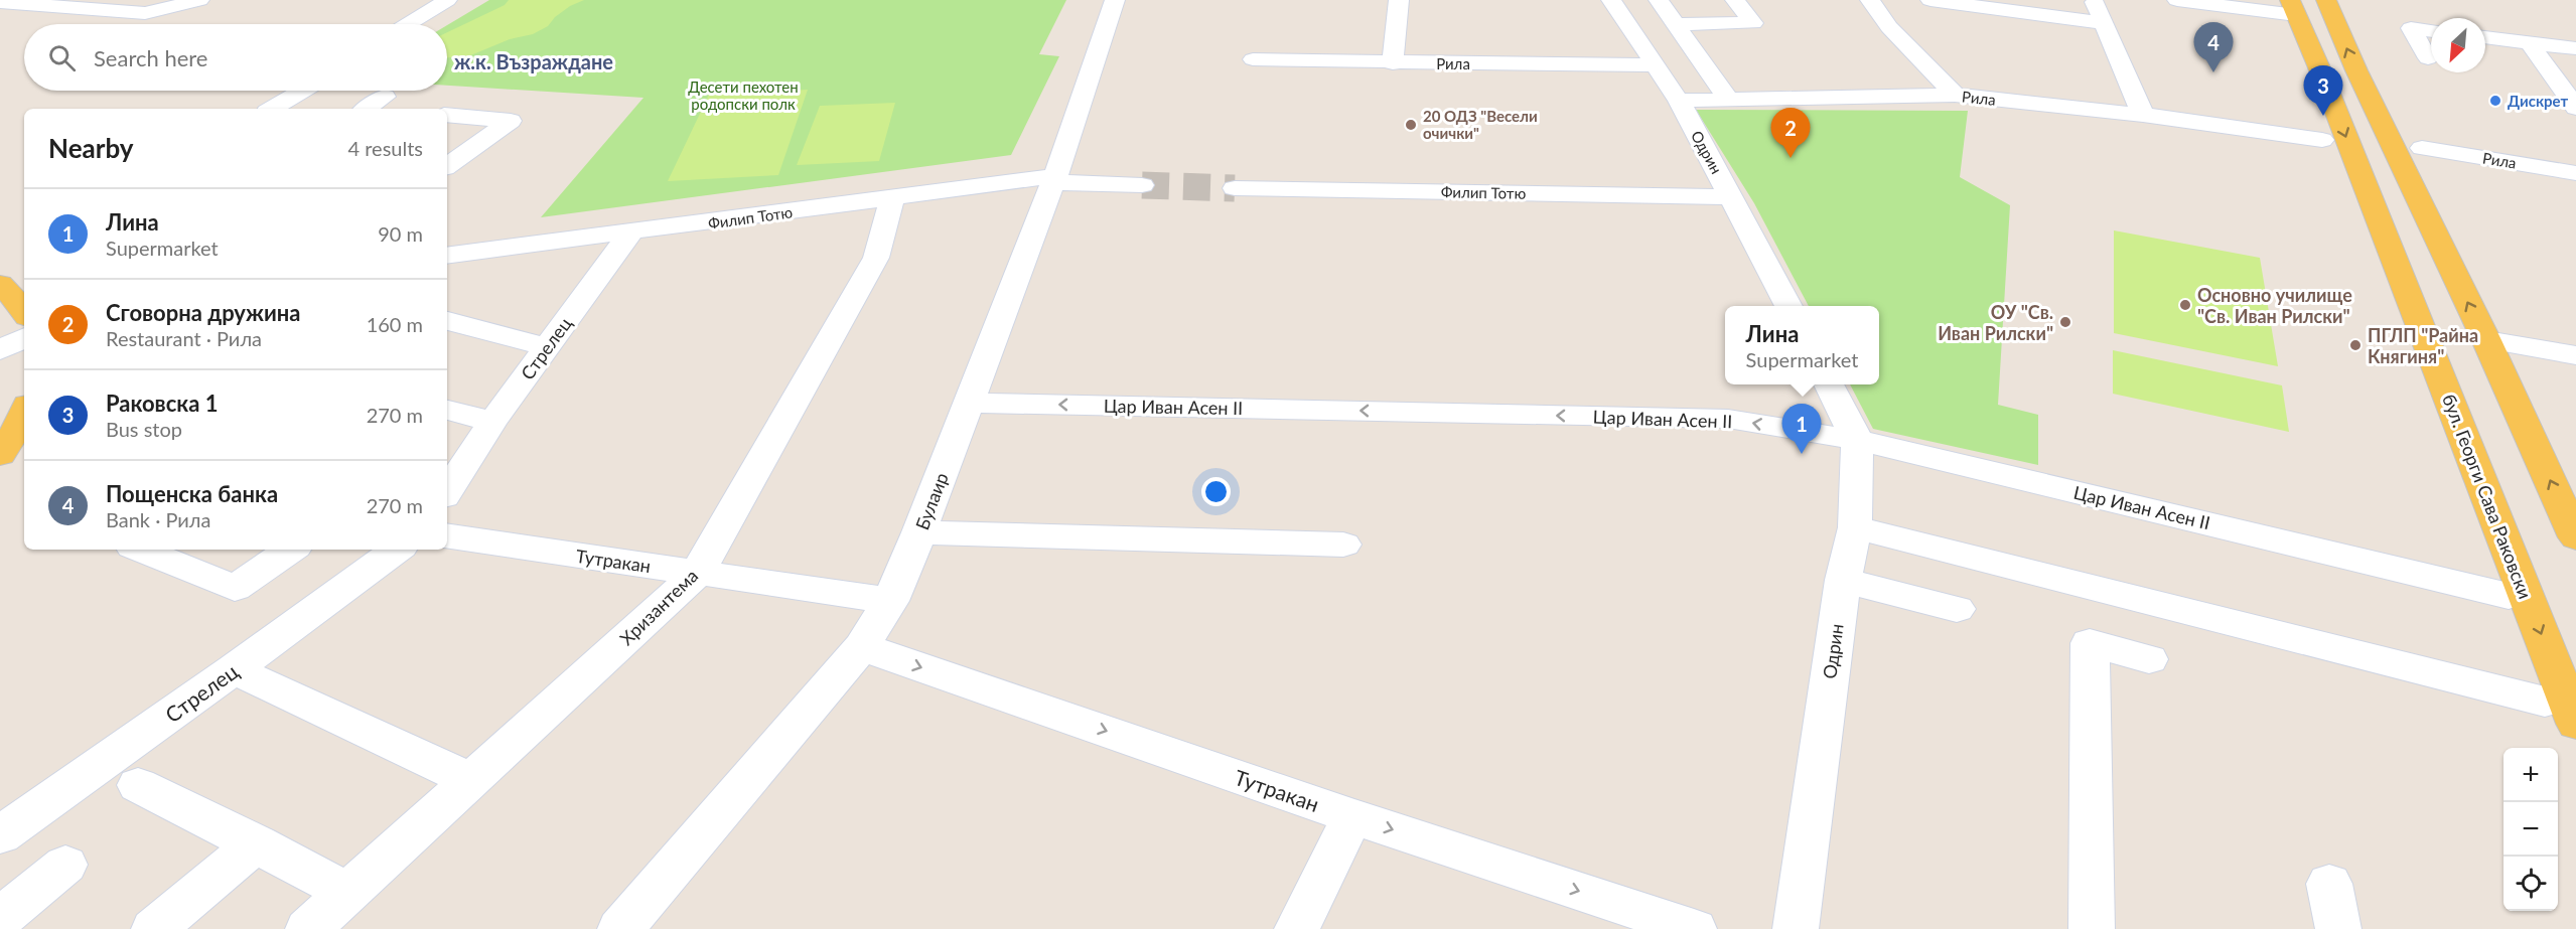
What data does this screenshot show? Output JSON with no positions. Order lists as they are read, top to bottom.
{
  "streets": {
    "main road": ["бул. Георги Сава Раковски"],
    "street": [
      "Рила",
      "Одрин",
      "Филип Тотю",
      "Стрелец",
      "Цар Иван Асен II",
      "Булаир",
      "Тутракан",
      "Хризантема"
    ]
  },
  "crossings": [
    ["Рила", "Одрин"],
    ["Одрин", "Филип Тотю"],
    ["Одрин", "Цар Иван Асен II"],
    ["Филип Тотю", "Стрелец"],
    ["Филип Тотю", "Булаир"],
    ["Филип Тотю", "Хризантема"],
    ["Цар Иван Асен II", "Булаир"],
    ["Булаир", "Тутракан"],
    ["Тутракан", "Хризантема"]
  ],
  "districts": ["ж.к. Възраждане"],
  "parks": ["Десети пехотен родопски полк"],
  "places": [
    "Дискрет",
    "20 ОДЗ \"Весели очички\"",
    "Основно училище \"Св. Иван Рилски\"",
    "ОУ \"Св. Иван Рилски\"",
    "ПГЛП \"Райна Княгиня\""
  ],
  "north": "bottom left",
  "page": {
    "pins": [
      "4",
      "3",
      "2",
      "1"
    ],
    "search": "Search here",
    "heading": ["Nearby", "4 results"],
    "list": [
      {
        "mark": "1",
        "name": "Лина",
        "note": "Supermarket",
        "value": "90 m"
      },
      {
        "mark": "2",
        "name": "Сговорна дружина",
        "note": "Restaurant · Рила",
        "value": "160 m"
      },
      {
        "mark": "3",
        "name": "Раковска 1",
        "note": "Bus stop",
        "value": "270 m"
      },
      {
        "mark": "4",
        "name": "Пощенска банка",
        "note": "Bank · Рила",
        "value": "270 m"
      }
    ],
    "popup": ["Лина", "Supermarket"],
    "map_buttons": ["+", "−"]
  }
}
